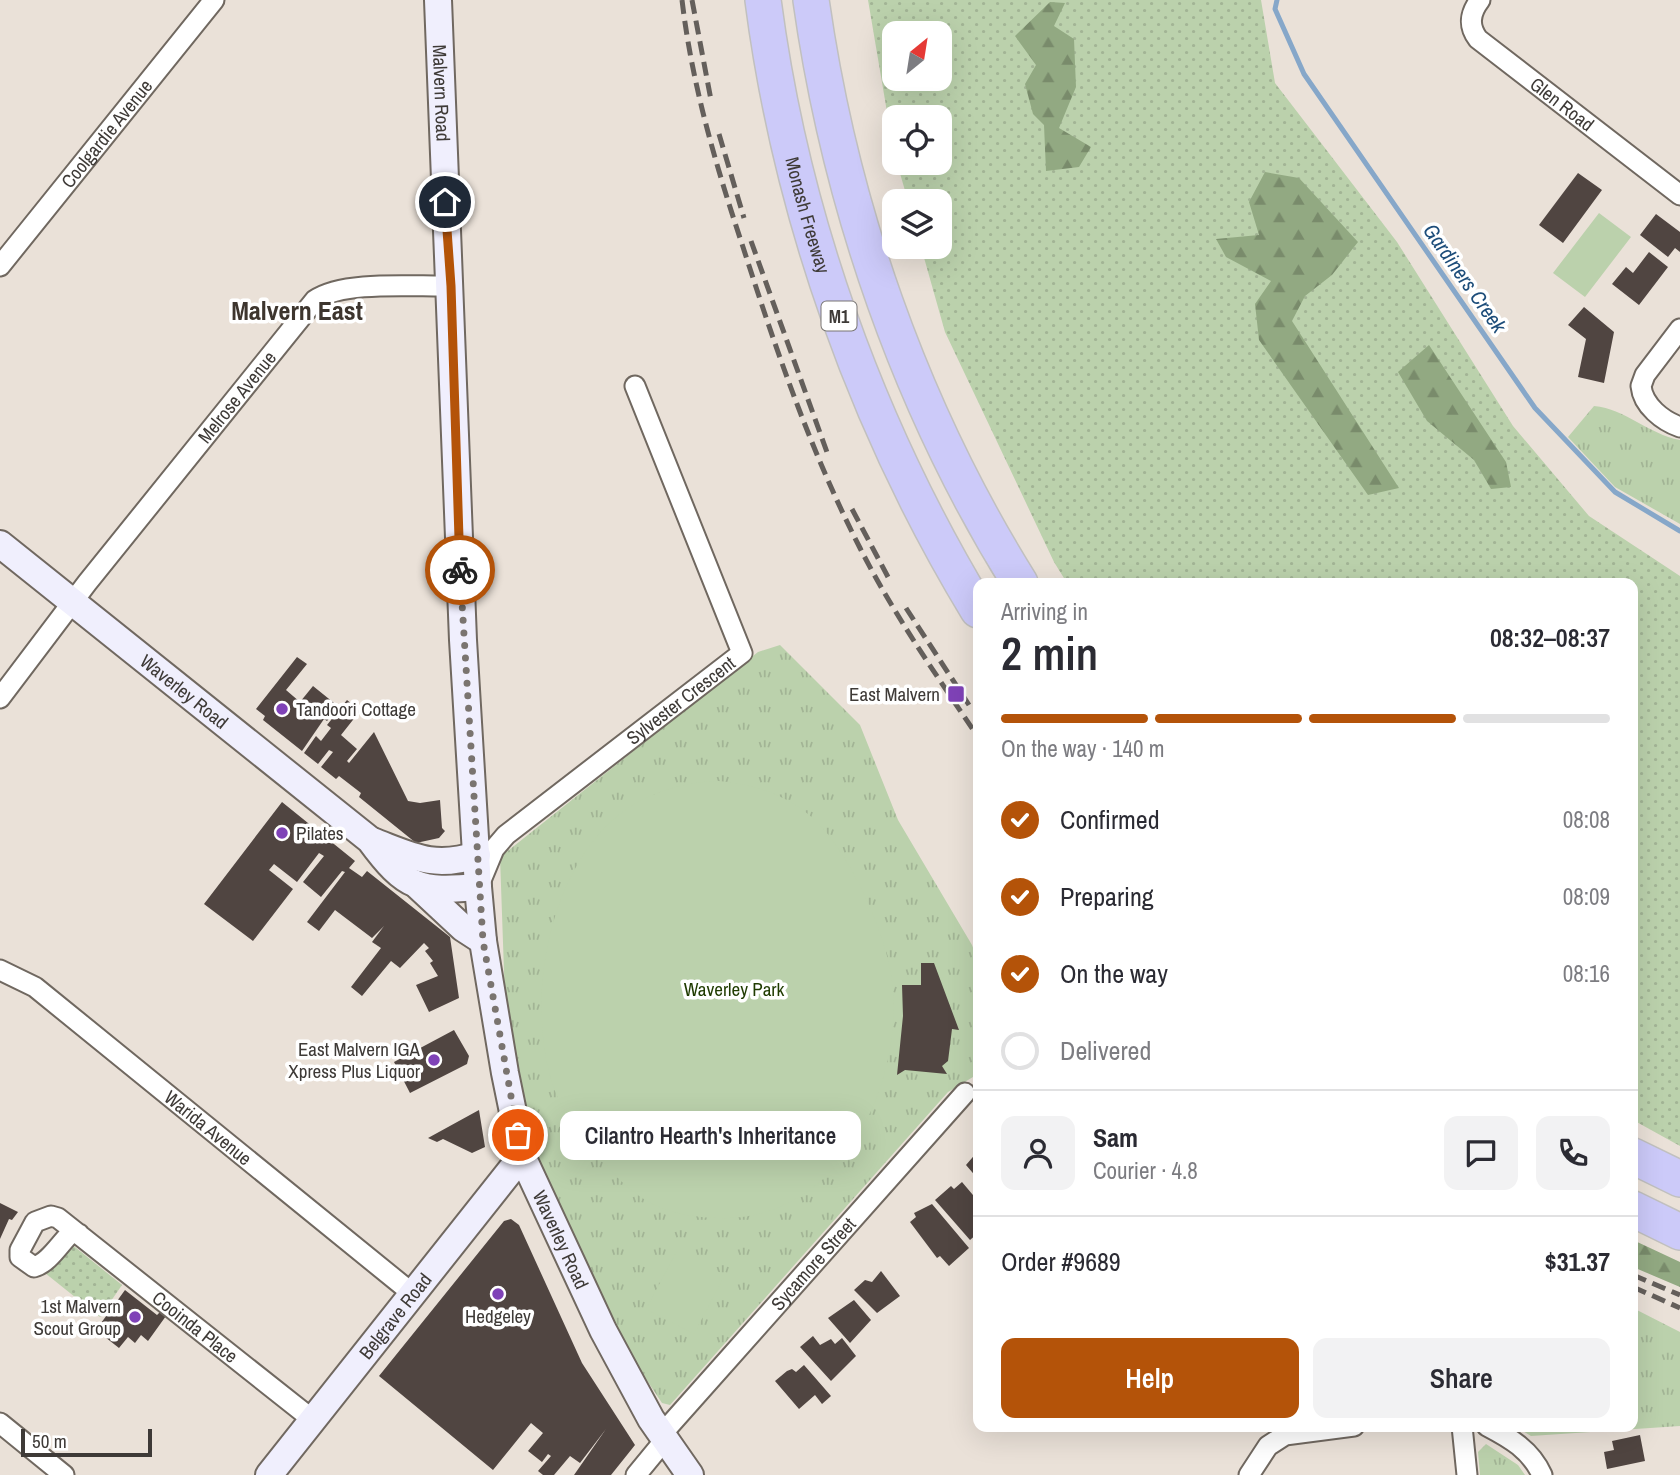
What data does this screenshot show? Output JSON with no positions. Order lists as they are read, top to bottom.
{
  "streets": {
    "highway": ["Monash Freeway", "M1"],
    "main road": ["Malvern Road", "Waverley Road", "Belgrave Road"],
    "street": [
      "Glen Road",
      "Coolgardie Avenue",
      "Melrose Avenue",
      "Sylvester Crescent",
      "Warida Avenue",
      "Sycamore Street",
      "Cooinda Place"
    ]
  },
  "crossings": [
    ["Malvern Road", "Melrose Avenue"],
    ["Malvern Road", "Waverley Road"],
    ["Malvern Road", "Sylvester Crescent"],
    ["Melrose Avenue", "Waverley Road"],
    ["Waverley Road", "Sylvester Crescent"],
    ["Waverley Road", "Sycamore Street"],
    ["Waverley Road", "Belgrave Road"],
    ["Warida Avenue", "Belgrave Road"],
    ["Belgrave Road", "Cooinda Place"]
  ],
  "districts": ["Malvern East"],
  "water": ["Gardiners Creek"],
  "parks": ["Waverley Park"],
  "places": {
    "transit": ["East Malvern"],
    "other": [
      "Tandoori Cottage",
      "Pilates",
      "East Malvern IGA Xpress Plus Liquor",
      "Cilantro Hearth's Inheritance",
      "Hedgeley",
      "1st Malvern Scout Group"
    ]
  },
  "scale_bar": "50 m",
  "north": "top right",
  "page": {
    "heading": ["2 min", "Arriving in", "08:32–08:37"],
    "panel": [
      "Sam",
      "Courier · 4.8",
      "Order #9689",
      "$31.37"
    ],
    "bar": "On the way · 140 m",
    "list": [
      ["Confirmed", "08:08"],
      ["Preparing", "08:09"],
      ["On the way", "08:16"],
      "Delivered"
    ],
    "bubble": "Cilantro Hearth's Inheritance",
    "buttons": ["Help", "Share"],
    "scale": "50 m"
  }
}
